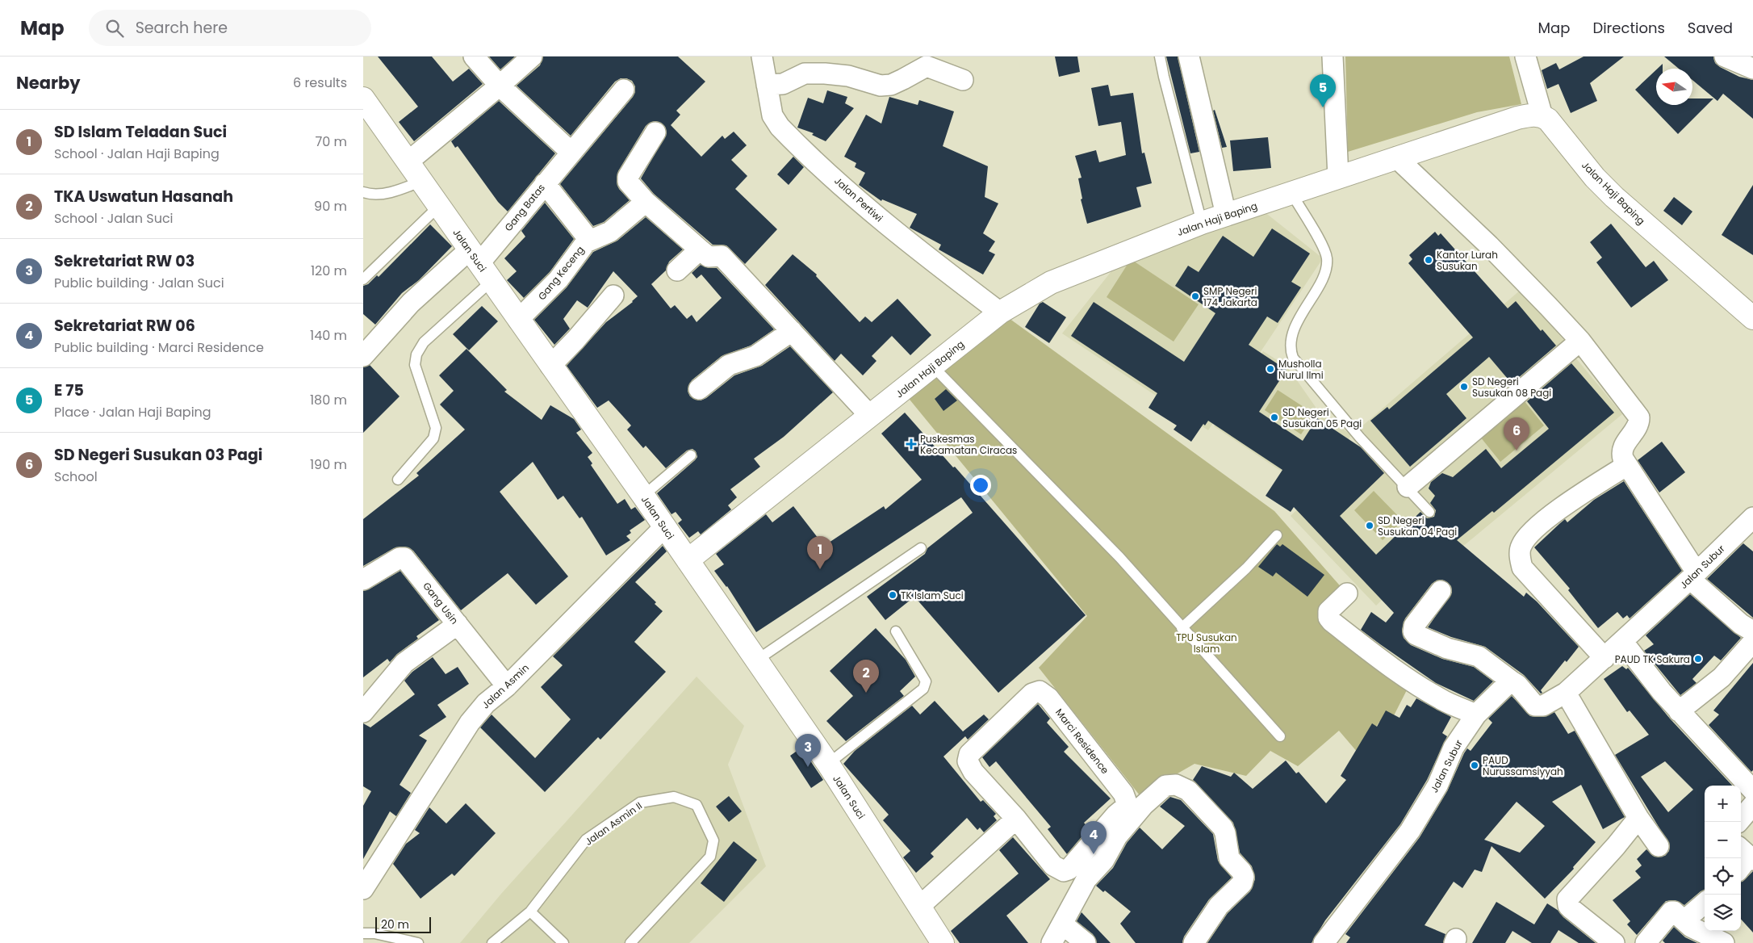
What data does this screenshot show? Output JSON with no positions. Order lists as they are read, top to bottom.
{
  "streets": {
    "street": [
      "Jalan Haji Baping",
      "Jalan Pertiwi",
      "Gang Batas",
      "Jalan Suci",
      "Gang Keceng",
      "Jalan Subur",
      "Gang Usin",
      "Jalan Asmin",
      "Marci Residence"
    ],
    "lane": ["Jalan Asmin II"]
  },
  "crossings": [
    ["Jalan Haji Baping", "Jalan Pertiwi"],
    ["Jalan Haji Baping", "Jalan Suci"],
    ["Gang Batas", "Jalan Suci"],
    ["Jalan Suci", "Gang Keceng"],
    ["Jalan Suci", "Jalan Asmin"],
    ["Gang Usin", "Jalan Asmin"]
  ],
  "parks": ["TPU Susukan Islam"],
  "places": {
    "other": [
      "Kantor Lurah Susukan",
      "SMP Negeri 174 Jakarta",
      "Musholla Nurul Ilmi",
      "SD Negeri Susukan 08 Pagi",
      "SD Negeri Susukan 05 Pagi",
      "SD Negeri Susukan 04 Pagi",
      "TK Islam Suci",
      "PAUD TK Sakura",
      "PAUD Nurussamsiyyah"
    ],
    "health": ["Puskesmas Kecamatan Ciracas"]
  },
  "scale_bar": "20 m",
  "north": "left",
  "page": {
    "header": "Map",
    "search": "Search here",
    "nav": ["Map", "Directions", "Saved"],
    "heading": ["Nearby", "6 results"],
    "pins": [
      "5",
      "6",
      "1",
      "2",
      "3",
      "4"
    ],
    "list": [
      {
        "mark": "1",
        "name": "SD Islam Teladan Suci",
        "note": "School · Jalan Haji Baping",
        "value": "70 m"
      },
      {
        "mark": "2",
        "name": "TKA Uswatun Hasanah",
        "note": "School · Jalan Suci",
        "value": "90 m"
      },
      {
        "mark": "3",
        "name": "Sekretariat RW 03",
        "note": "Public building · Jalan Suci",
        "value": "120 m"
      },
      {
        "mark": "4",
        "name": "Sekretariat RW 06",
        "note": "Public building · Marci Residence",
        "value": "140 m"
      },
      {
        "mark": "5",
        "name": "E 75",
        "note": "Place · Jalan Haji Baping",
        "value": "180 m"
      },
      {
        "mark": "6",
        "name": "SD Negeri Susukan 03 Pagi",
        "note": "School",
        "value": "190 m"
      }
    ],
    "map_buttons": ["+", "−"],
    "scale": "20 m"
  }
}
